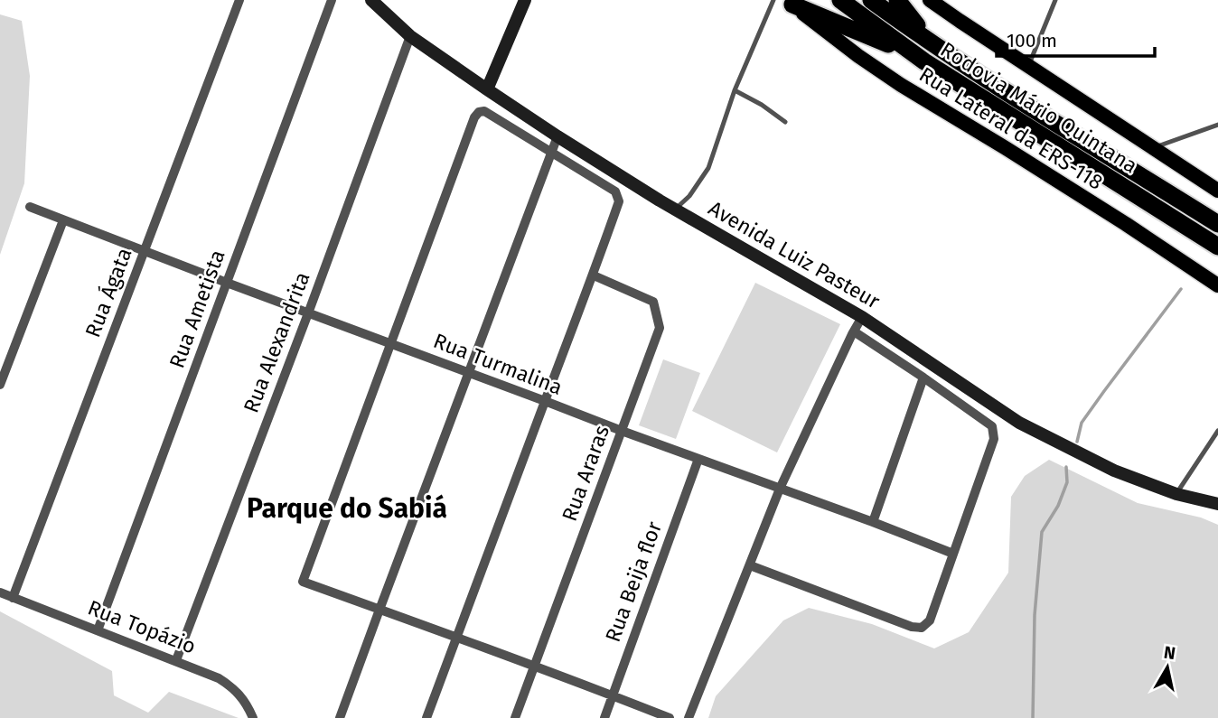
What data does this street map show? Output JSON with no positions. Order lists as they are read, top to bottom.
{
  "streets": {
    "highway": ["Rodovia Mário Quintana"],
    "main road": ["Rua Lateral da ERS-118", "Avenida Luiz Pasteur"],
    "street": [
      "Rua Ágata",
      "Rua Ametista",
      "Rua Alexandrita",
      "Rua Turmalina",
      "Rua Araras",
      "Rua Beija flor",
      "Rua Topázio"
    ]
  },
  "crossings": [
    ["Avenida Luiz Pasteur", "Rua Alexandrita"],
    ["Rua Ágata", "Rua Turmalina"],
    ["Rua Ágata", "Rua Topázio"],
    ["Rua Ametista", "Rua Turmalina"],
    ["Rua Ametista", "Rua Topázio"],
    ["Rua Alexandrita", "Rua Turmalina"],
    ["Rua Alexandrita", "Rua Topázio"],
    ["Rua Turmalina", "Rua Araras"],
    ["Rua Turmalina", "Rua Beija flor"]
  ],
  "districts": ["Parque do Sabiá"],
  "scale_bar": "100 m",
  "north": "top"
}
